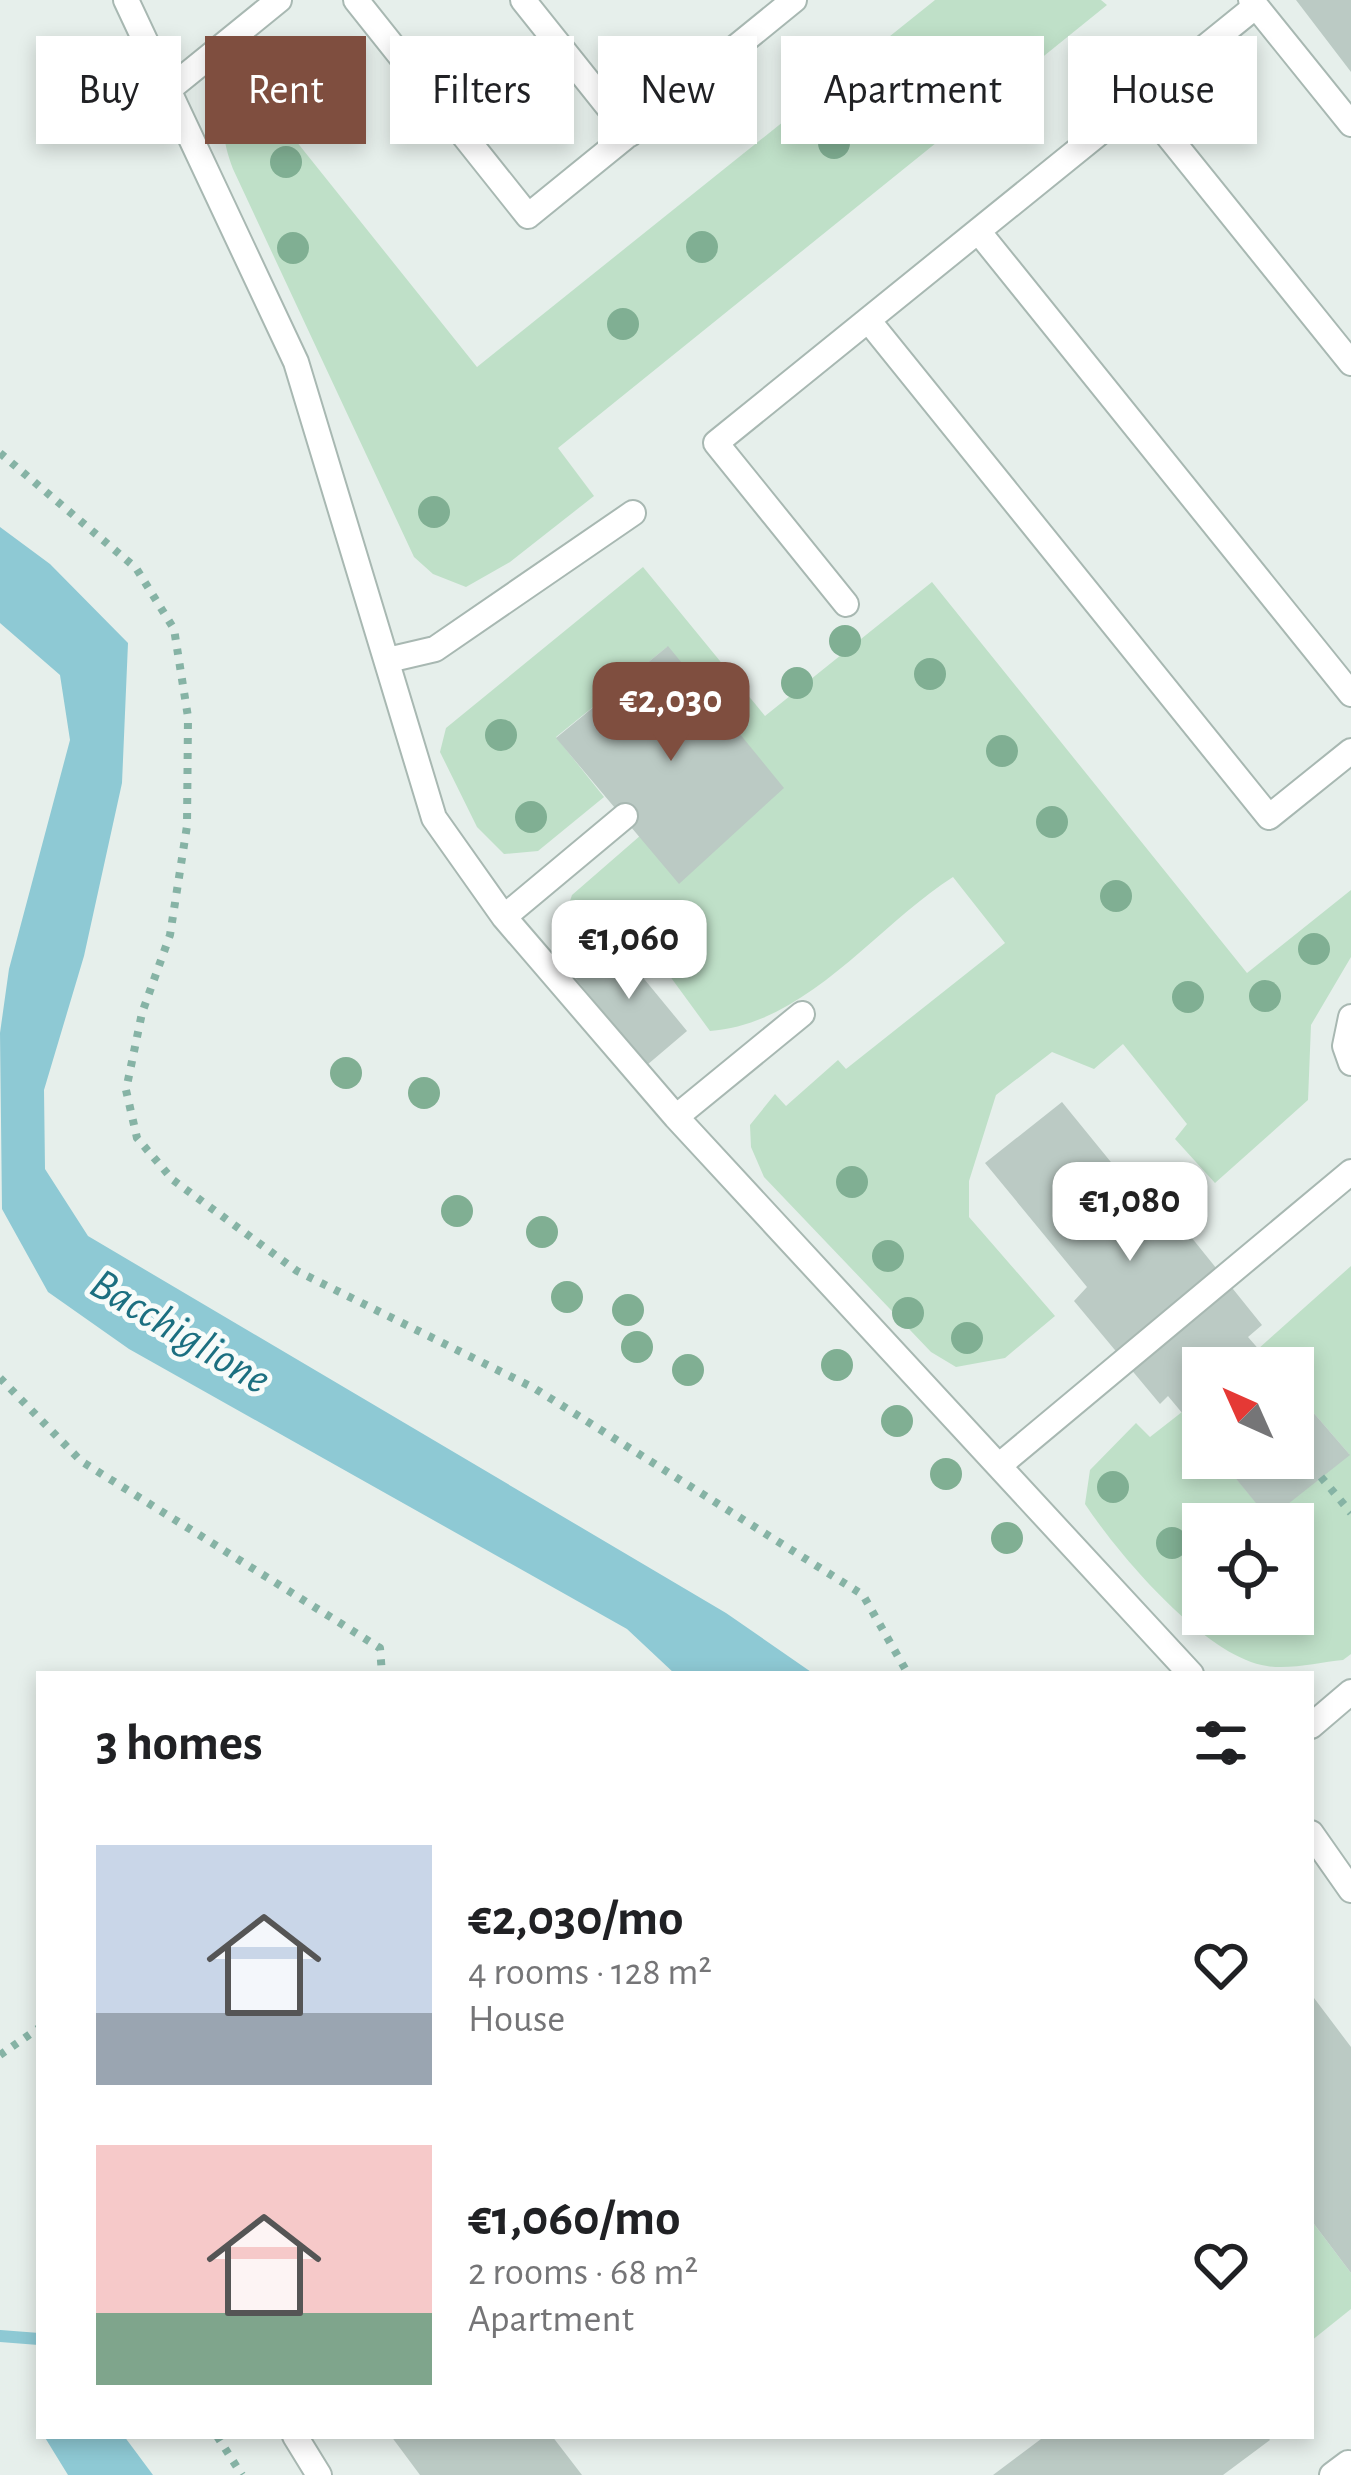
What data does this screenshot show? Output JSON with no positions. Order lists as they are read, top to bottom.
{
  "water": ["Bacchiglione"],
  "north": "top left",
  "page": {
    "chip": [
      "Buy",
      "Rent",
      "Filters",
      "New",
      "Apartment",
      "House"
    ],
    "price": ["€2,030", "€1,060", "€1,080"],
    "heading": "3 homes",
    "list": [
      {
        "name": "€2,030/mo",
        "note": "4 rooms · 128 m² · House"
      },
      {
        "name": "€1,060/mo",
        "note": "2 rooms · 68 m² · Apartment"
      }
    ]
  }
}
